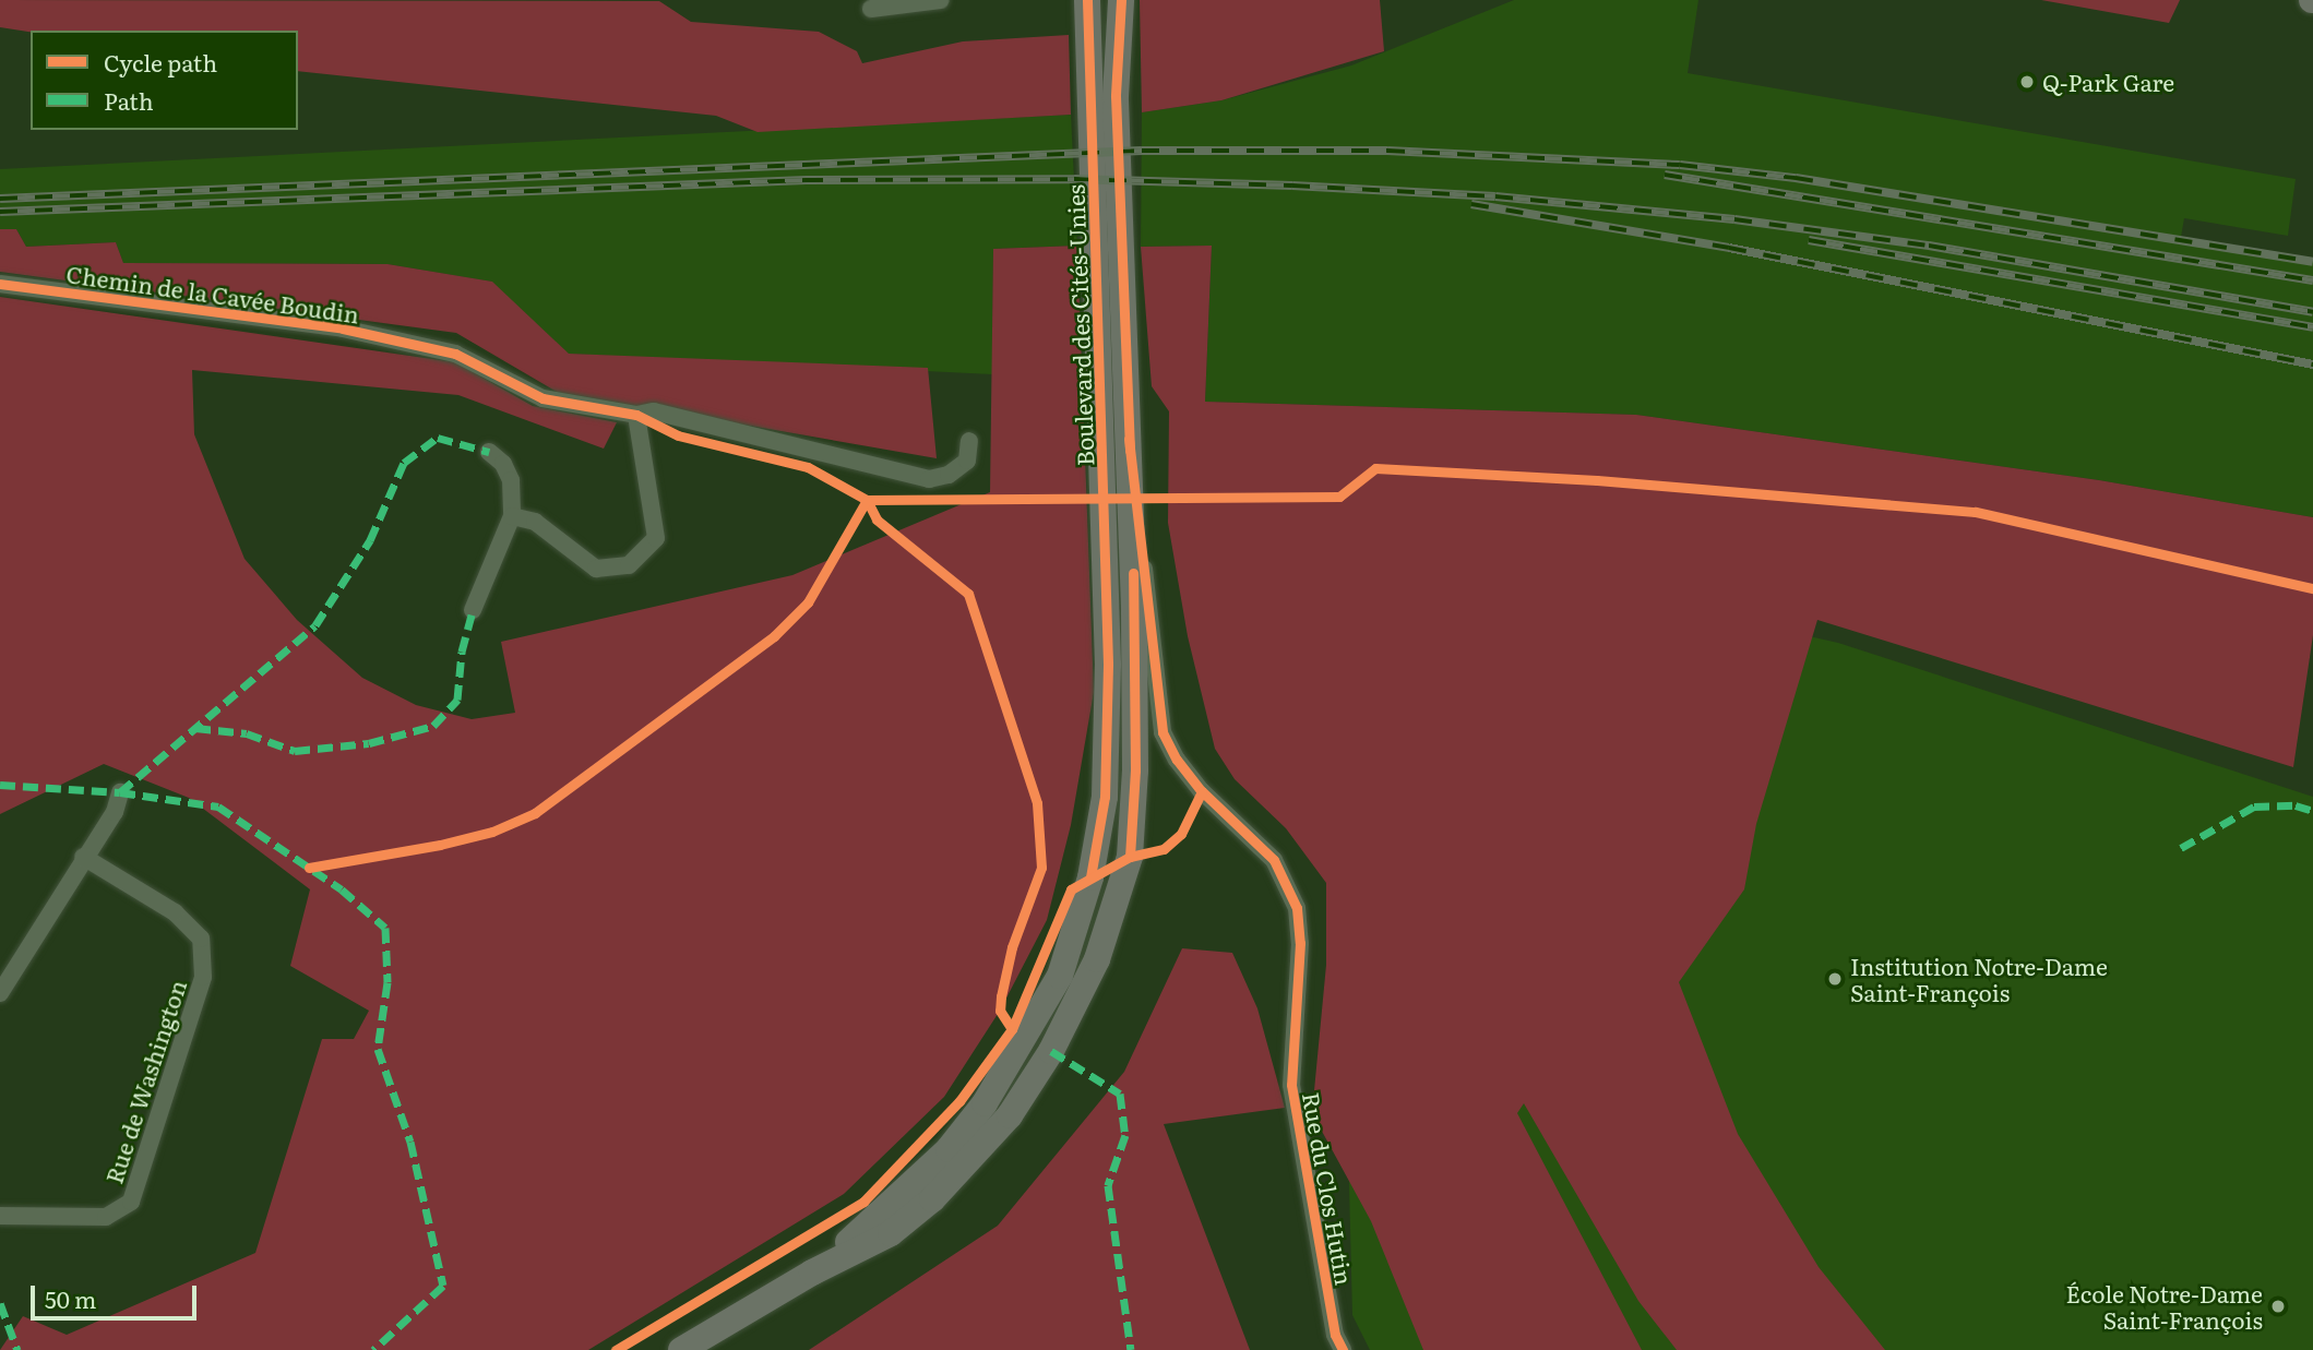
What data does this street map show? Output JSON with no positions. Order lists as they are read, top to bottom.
{
  "streets": {
    "main road": ["Boulevard des Cités-Unies"],
    "street": ["Chemin de la Cavée Boudin", "Rue de Washington", "Rue du Clos Hutin"]
  },
  "crossings": [
    ["Boulevard des Cités-Unies", "Rue du Clos Hutin"]
  ],
  "places": ["Q-Park Gare", "Institution Notre‐Dame Saint‐François", "École Notre-Dame Saint-François"],
  "legend": ["Cycle path", "Path"],
  "scale_bar": "50 m"
}
